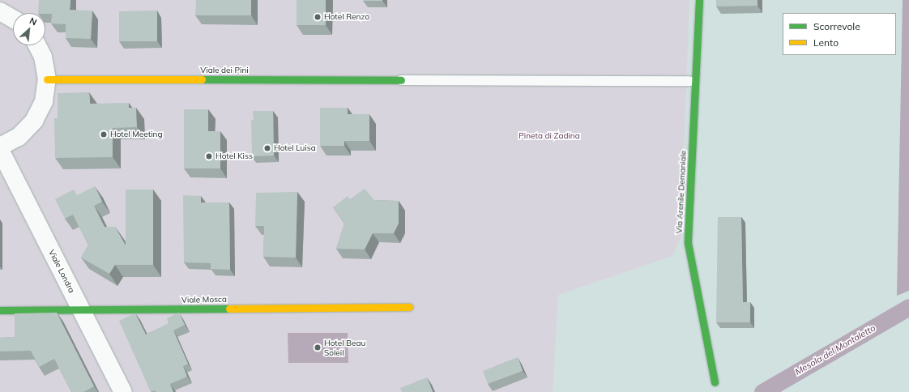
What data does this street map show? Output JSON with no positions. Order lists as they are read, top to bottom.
{
  "streets": {
    "street": [
      "Viale dei Pini",
      "Via Arenile Demaniale",
      "Viale Londra",
      "Viale Mosca"
    ]
  },
  "crossings": [
    ["Viale Londra", "Viale Mosca"]
  ],
  "water": ["Mesola del Montaletto"],
  "parks": ["Pineta di Zadina"],
  "places": [
    "Hotel Renzo",
    "Hotel Meeting",
    "Hotel Luisa",
    "Hotel Kiss",
    "Hotel Beau Soleil"
  ],
  "legend": ["Scorrevole", "Lento"],
  "north": "top right"
}
